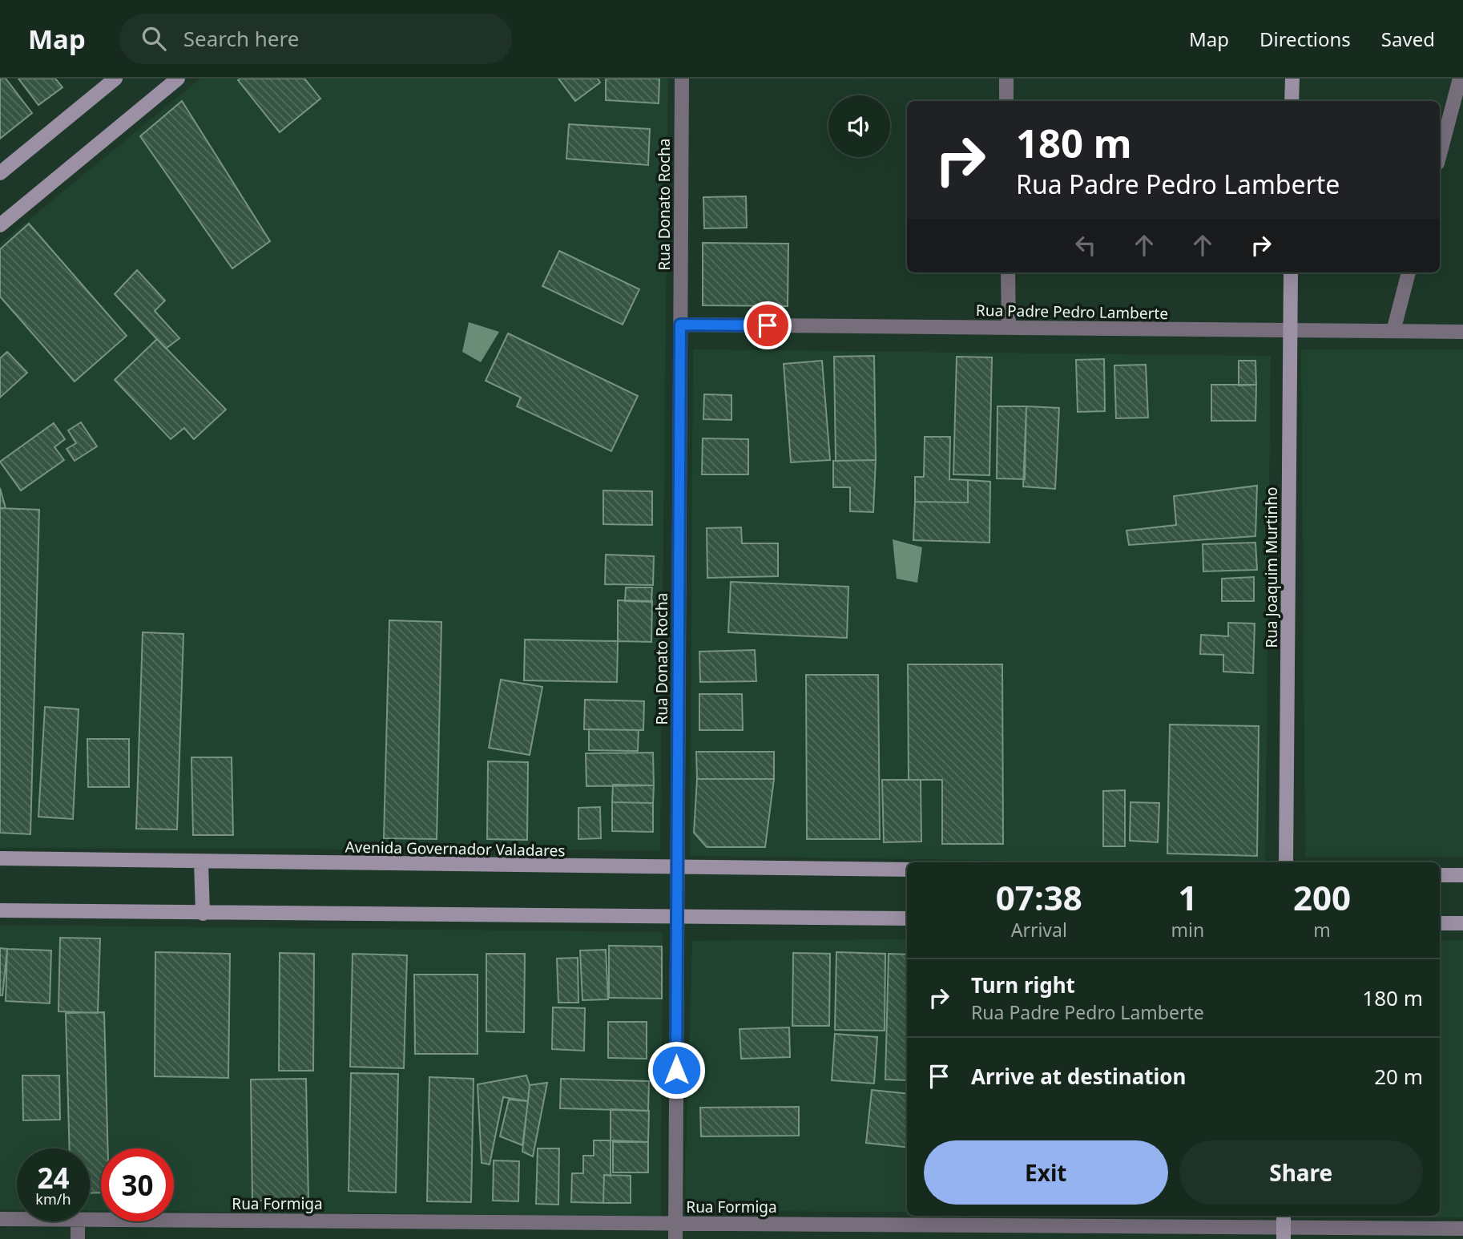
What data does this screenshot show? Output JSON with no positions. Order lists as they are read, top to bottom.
{
  "streets": {
    "street": [
      "Rua Donato Rocha",
      "Rua Padre Pedro Lamberte",
      "Rua Joaquim Murtinho",
      "Avenida Governador Valadares",
      "Rua Formiga"
    ]
  },
  "crossings": [
    ["Rua Donato Rocha", "Rua Padre Pedro Lamberte"],
    ["Rua Donato Rocha", "Avenida Governador Valadares"],
    ["Rua Donato Rocha", "Rua Formiga"],
    ["Rua Padre Pedro Lamberte", "Rua Joaquim Murtinho"]
  ],
  "page": {
    "header": "Map",
    "search": "Search here",
    "nav": ["Map", "Directions", "Saved"],
    "turn": ["180 m", "Rua Padre Pedro Lamberte"],
    "eta": [
      "07:38",
      "Arrival",
      "1",
      "min",
      "200",
      "m"
    ],
    "list": [
      {
        "name": "Turn right",
        "note": "Rua Padre Pedro Lamberte",
        "value": "180 m"
      },
      {
        "name": "Arrive at destination",
        "value": "20 m"
      }
    ],
    "buttons": ["Exit", "Share"],
    "speed": "24 km/h",
    "limit": "30"
  }
}
